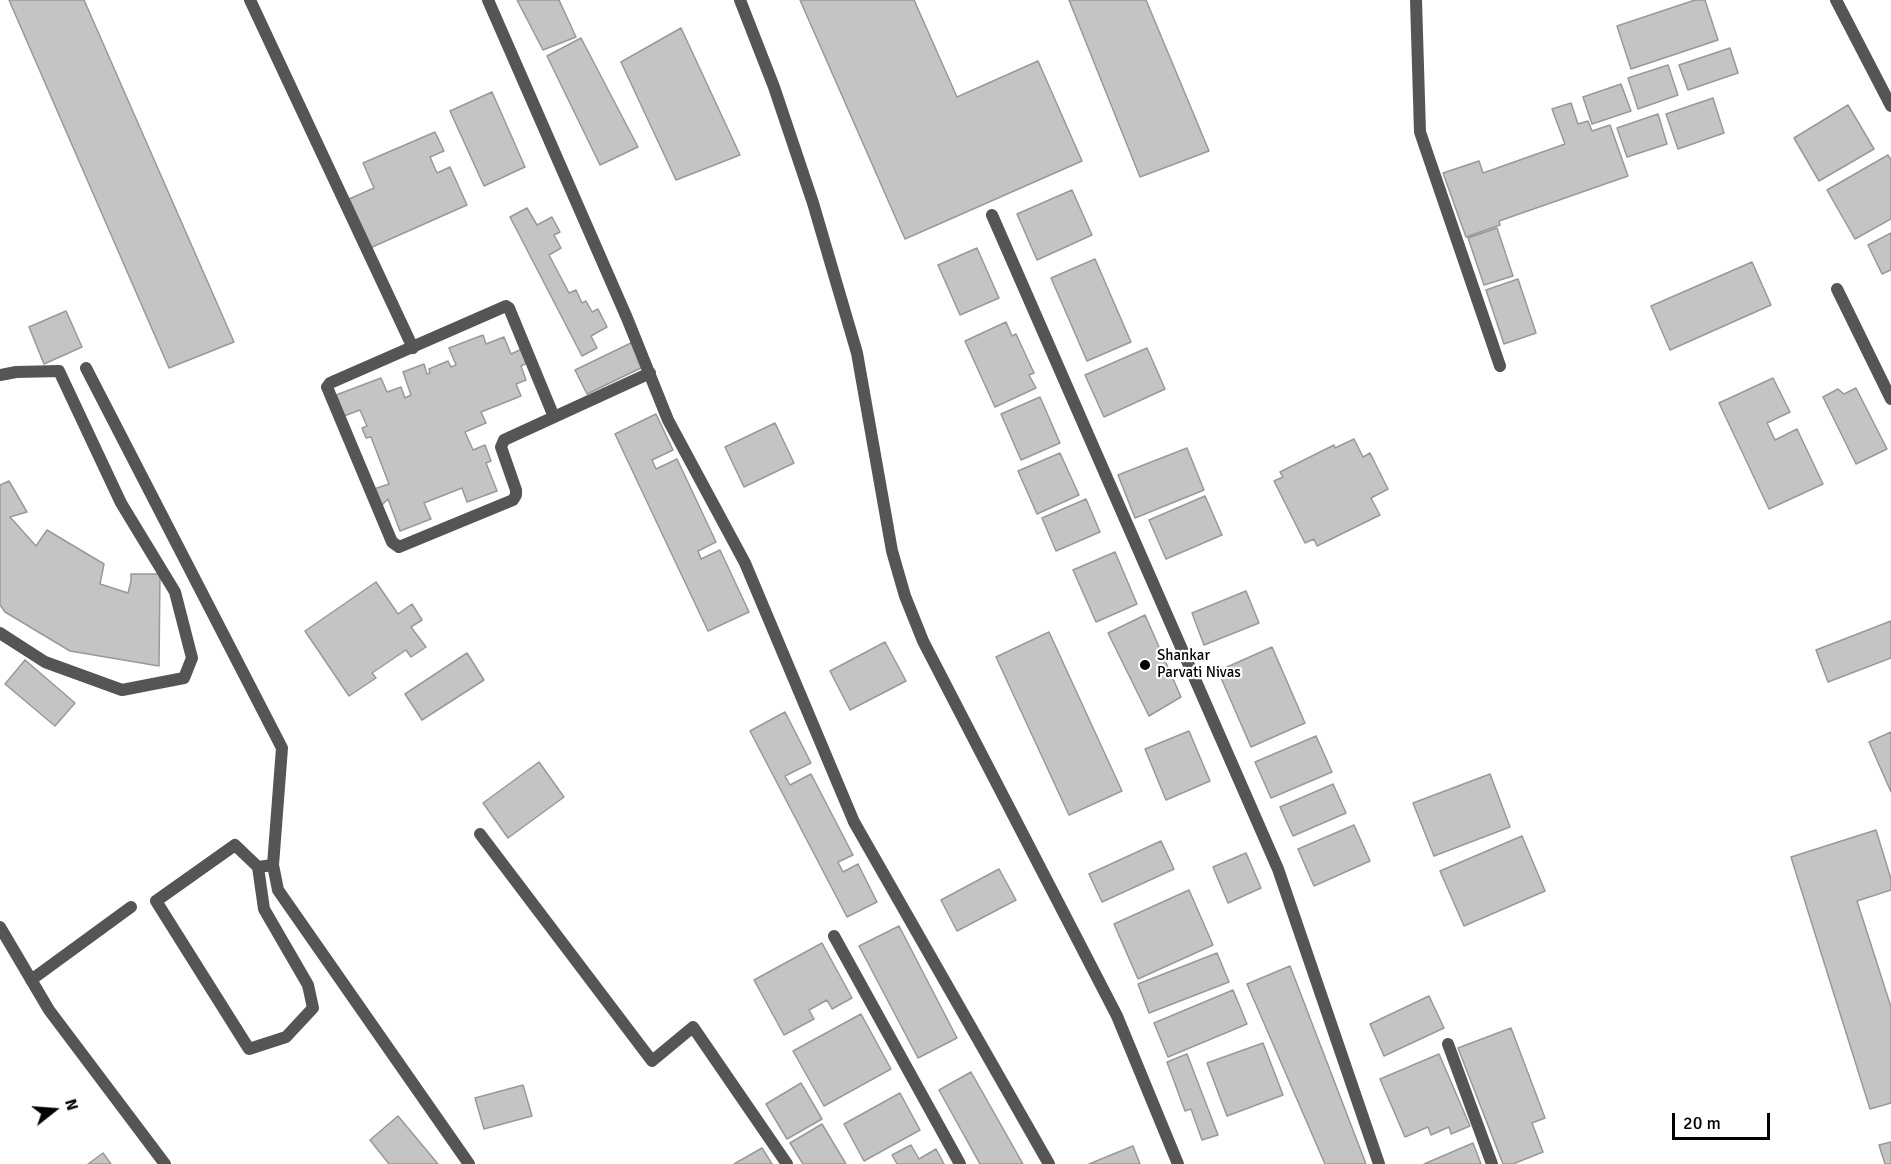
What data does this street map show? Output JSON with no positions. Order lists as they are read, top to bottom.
{
  "places": ["Shankar Parvati Nivas"],
  "scale_bar": "20 m",
  "north": "right"
}
